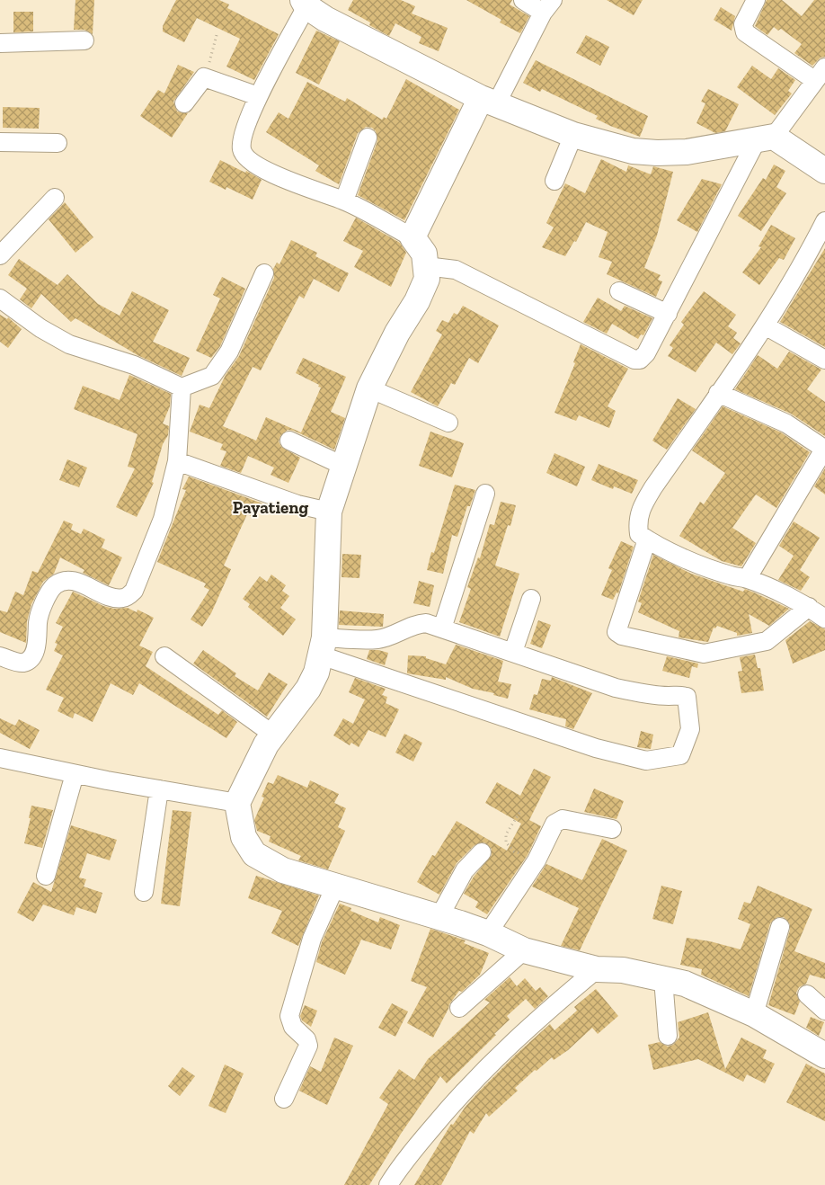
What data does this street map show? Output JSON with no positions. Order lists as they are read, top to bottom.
{
  "districts": ["Payatieng"]
}
